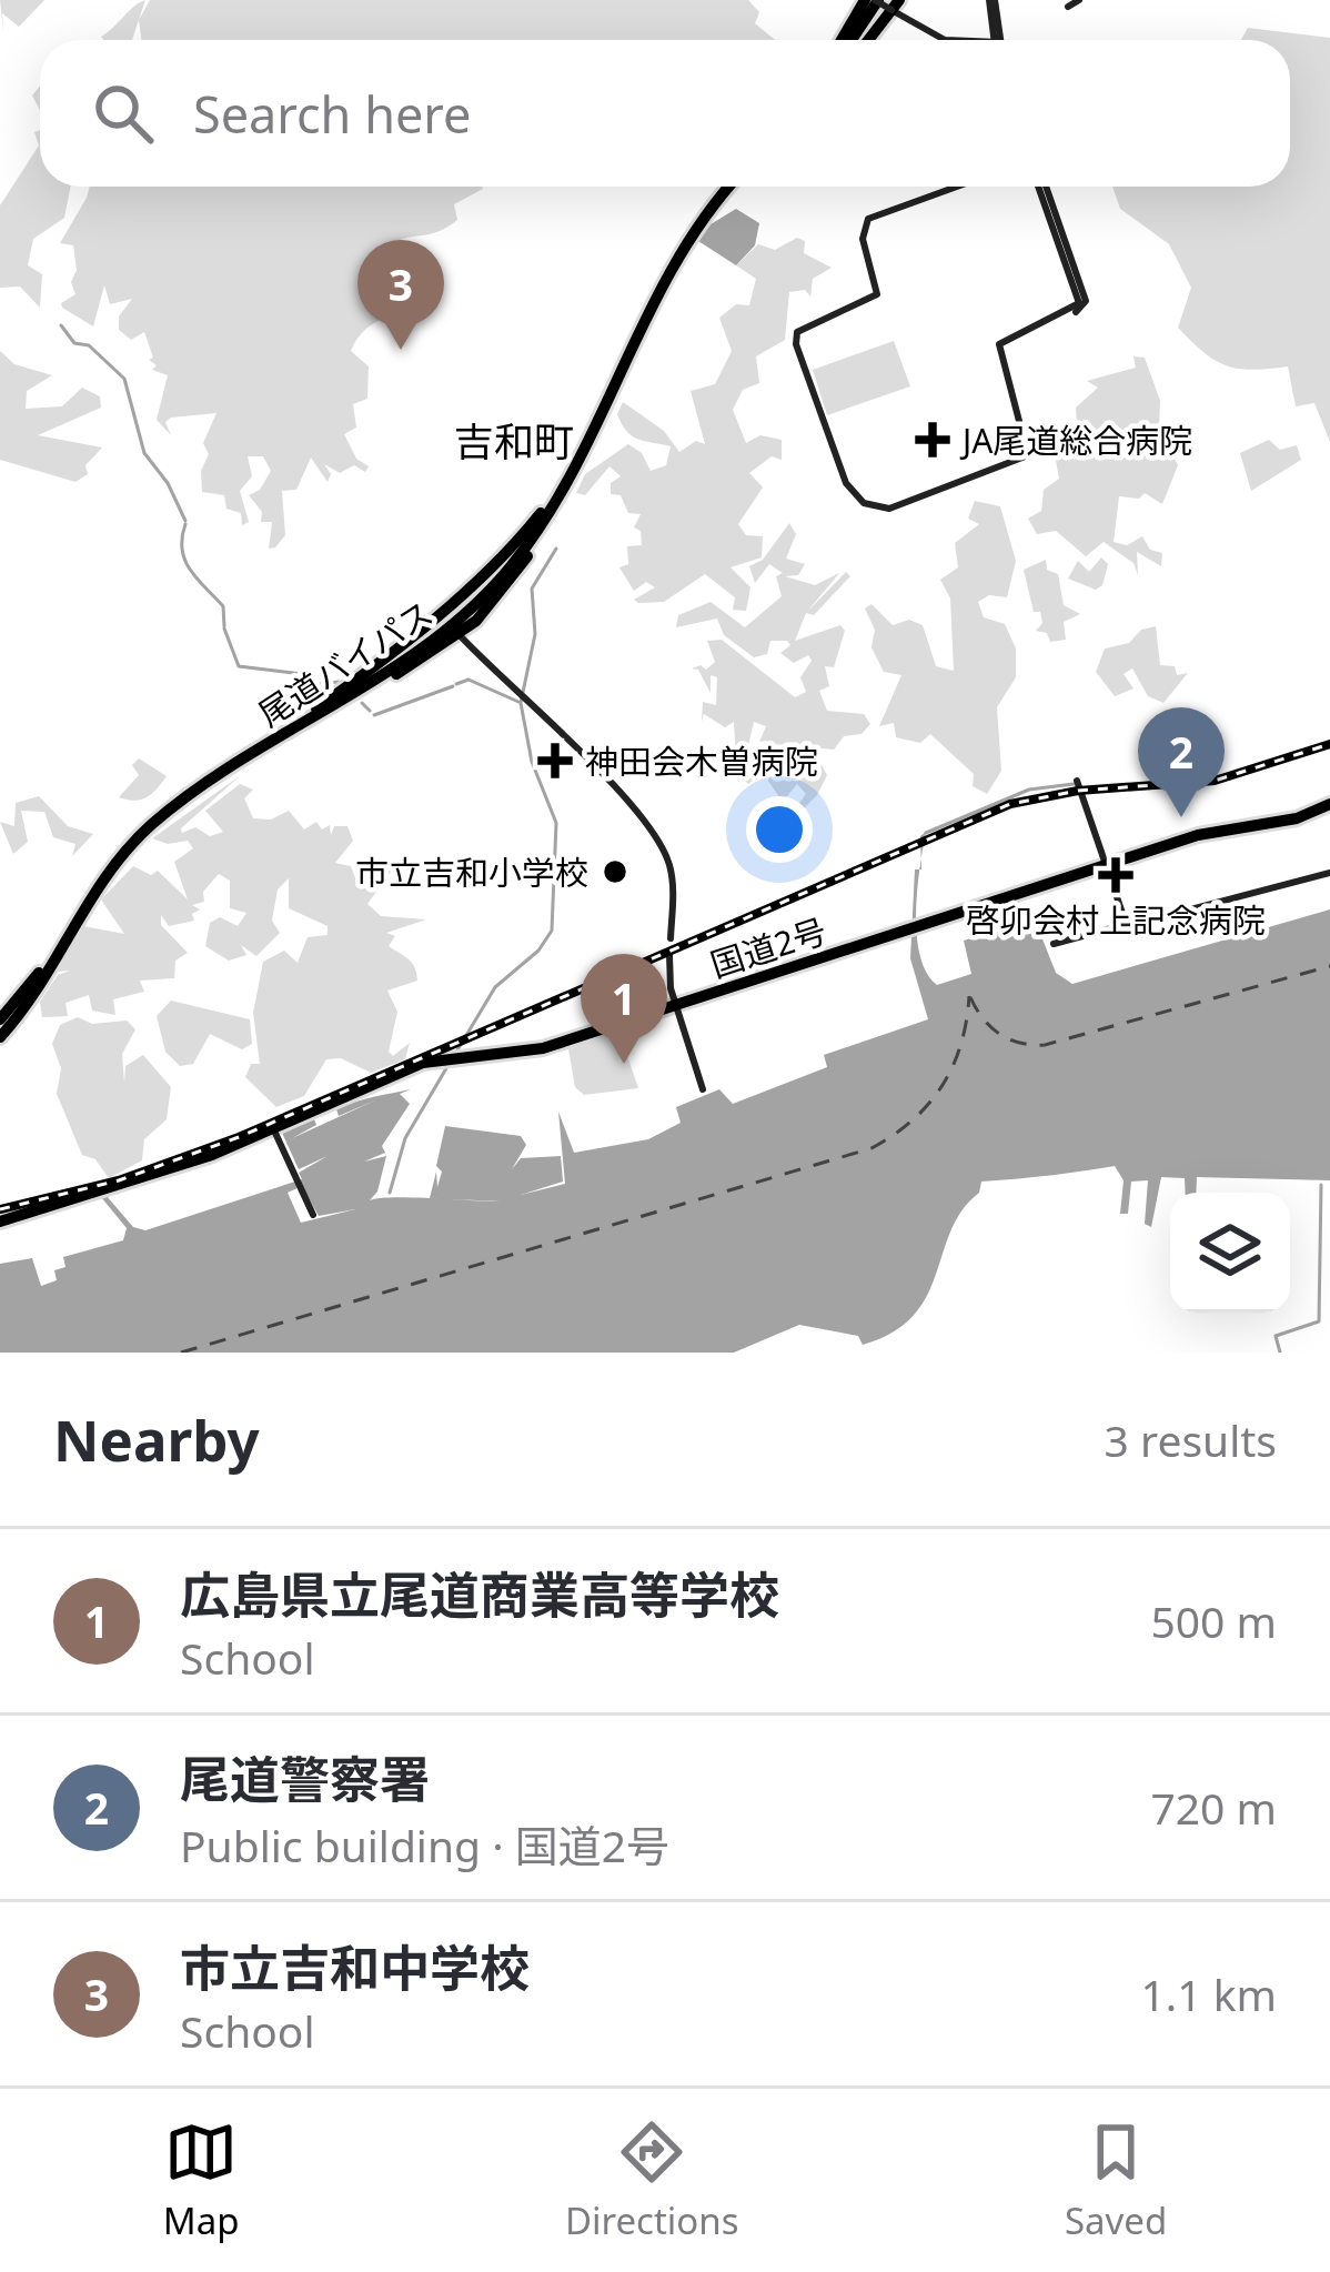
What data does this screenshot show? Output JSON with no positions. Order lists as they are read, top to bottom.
{
  "streets": {
    "highway": ["尾道バイパス", "国道2号"]
  },
  "districts": ["吉和町"],
  "places": {
    "health": ["JA尾道総合病院", "神田会木曽病院", "啓卯会村上記念病院"],
    "other": ["市立吉和小学校"]
  },
  "page": {
    "search": "Search here",
    "pins": ["3", "2", "1"],
    "heading": ["Nearby", "3 results"],
    "list": [
      {
        "mark": "1",
        "name": "広島県立尾道商業高等学校",
        "note": "School",
        "value": "500 m"
      },
      {
        "mark": "2",
        "name": "尾道警察署",
        "note": "Public building · 国道2号",
        "value": "720 m"
      },
      {
        "mark": "3",
        "name": "市立吉和中学校",
        "note": "School",
        "value": "1.1 km"
      }
    ],
    "nav": ["Map", "Directions", "Saved"]
  }
}
